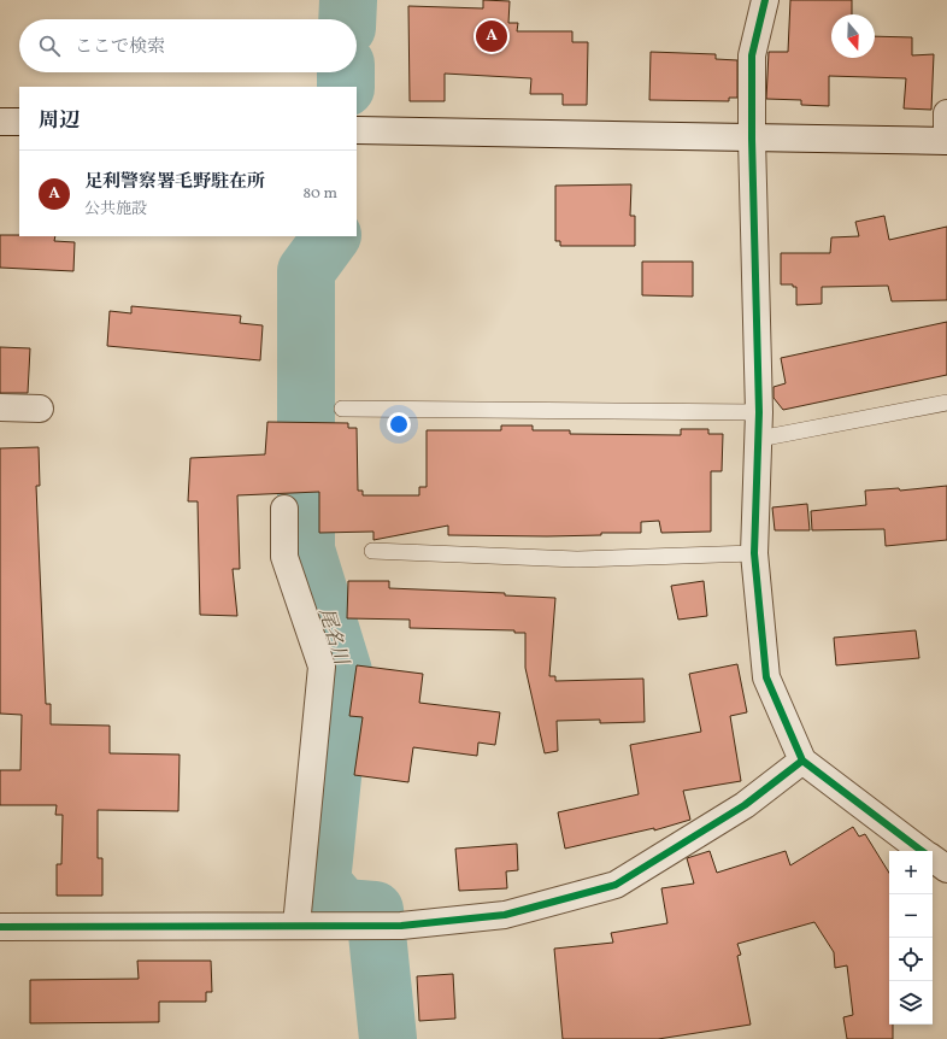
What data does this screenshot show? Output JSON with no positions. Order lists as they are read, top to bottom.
{
  "water": ["尾名川"],
  "north": "bottom",
  "page": {
    "pins": "A",
    "search": "ここで検索",
    "heading": "周辺",
    "list": [
      {
        "mark": "A",
        "name": "足利警察署毛野駐在所",
        "note": "公共施設",
        "value": "80 m"
      }
    ],
    "map_buttons": ["+", "−"]
  }
}
